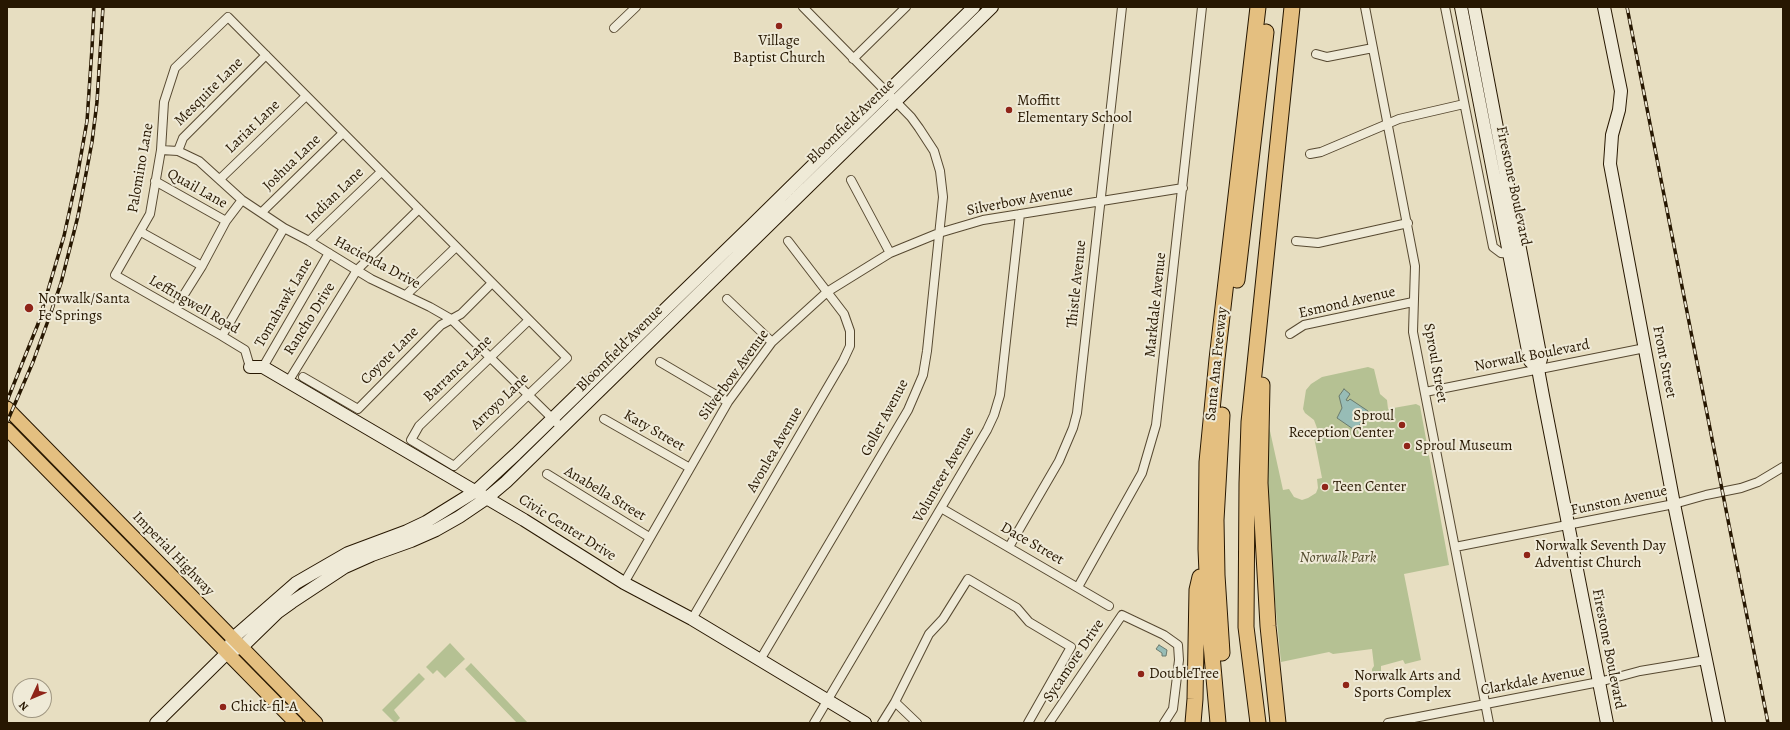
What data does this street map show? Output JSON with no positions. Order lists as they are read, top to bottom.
{
  "streets": {
    "highway": ["Santa Ana Freeway"],
    "main road": ["Imperial Highway"],
    "street": [
      "Mesquite Lane",
      "Bloomfield Avenue",
      "Lariat Lane",
      "Joshua Lane",
      "Palomino Lane",
      "Firestone Boulevard",
      "Quail Lane",
      "Indian Lane",
      "Silverbow Avenue",
      "Hacienda Drive",
      "Thistle Avenue",
      "Tomahawk Lane",
      "Esmond Avenue",
      "Leffingwell Road",
      "Markdale Avenue",
      "Rancho Drive",
      "Coyote Lane",
      "Norwalk Boulevard",
      "Front Street",
      "Sproul Street",
      "Barranca Lane",
      "Arroyo Lane",
      "Goller Avenue",
      "Katy Street",
      "Avonlea Avenue",
      "Volunteer Avenue",
      "Anabella Street",
      "Funston Avenue",
      "Civic Center Drive",
      "Dace Street",
      "Sycamore Drive",
      "Clarkdale Avenue"
    ]
  },
  "crossings": [
    ["Mesquite Lane", "Palomino Lane"],
    ["Mesquite Lane", "Hacienda Drive"],
    ["Bloomfield Avenue", "Hacienda Drive"],
    ["Bloomfield Avenue", "Goller Avenue"],
    ["Bloomfield Avenue", "Civic Center Drive"],
    ["Bloomfield Avenue", "Imperial Highway"],
    ["Lariat Lane", "Hacienda Drive"],
    ["Joshua Lane", "Hacienda Drive"],
    ["Palomino Lane", "Quail Lane"],
    ["Palomino Lane", "Hacienda Drive"],
    ["Palomino Lane", "Leffingwell Road"],
    ["Firestone Boulevard", "Norwalk Boulevard"],
    ["Firestone Boulevard", "Funston Avenue"],
    ["Firestone Boulevard", "Clarkdale Avenue"],
    ["Indian Lane", "Hacienda Drive"],
    ["Silverbow Avenue", "Thistle Avenue"],
    ["Silverbow Avenue", "Markdale Avenue"],
    ["Silverbow Avenue", "Goller Avenue"],
    ["Silverbow Avenue", "Katy Street"],
    ["Silverbow Avenue", "Avonlea Avenue"],
    ["Silverbow Avenue", "Volunteer Avenue"],
    ["Silverbow Avenue", "Anabella Street"],
    ["Silverbow Avenue", "Civic Center Drive"],
    ["Hacienda Drive", "Tomahawk Lane"],
    ["Hacienda Drive", "Rancho Drive"],
    ["Hacienda Drive", "Coyote Lane"],
    ["Hacienda Drive", "Barranca Lane"],
    ["Hacienda Drive", "Arroyo Lane"],
    ["Thistle Avenue", "Dace Street"],
    ["Tomahawk Lane", "Civic Center Drive"],
    ["Esmond Avenue", "Sproul Street"],
    ["Markdale Avenue", "Dace Street"],
    ["Rancho Drive", "Civic Center Drive"],
    ["Norwalk Boulevard", "Front Street"],
    ["Norwalk Boulevard", "Sproul Street"],
    ["Front Street", "Funston Avenue"],
    ["Front Street", "Clarkdale Avenue"],
    ["Sproul Street", "Funston Avenue"],
    ["Sproul Street", "Clarkdale Avenue"],
    ["Barranca Lane", "Arroyo Lane"],
    ["Goller Avenue", "Civic Center Drive"],
    ["Avonlea Avenue", "Civic Center Drive"],
    ["Volunteer Avenue", "Civic Center Drive"],
    ["Volunteer Avenue", "Dace Street"]
  ],
  "parks": ["Norwalk Park"],
  "places": [
    "Village Baptist Church",
    "Moffitt Elementary School",
    "Norwalk/Santa Fe Springs",
    "Sproul Reception Center",
    "Sproul Museum",
    "Teen Center",
    "Norwalk Seventh Day Adventist Church",
    "DoubleTree",
    "Norwalk Arts and Sports Complex",
    "Chick-fil-A"
  ],
  "north": "bottom left"
}
